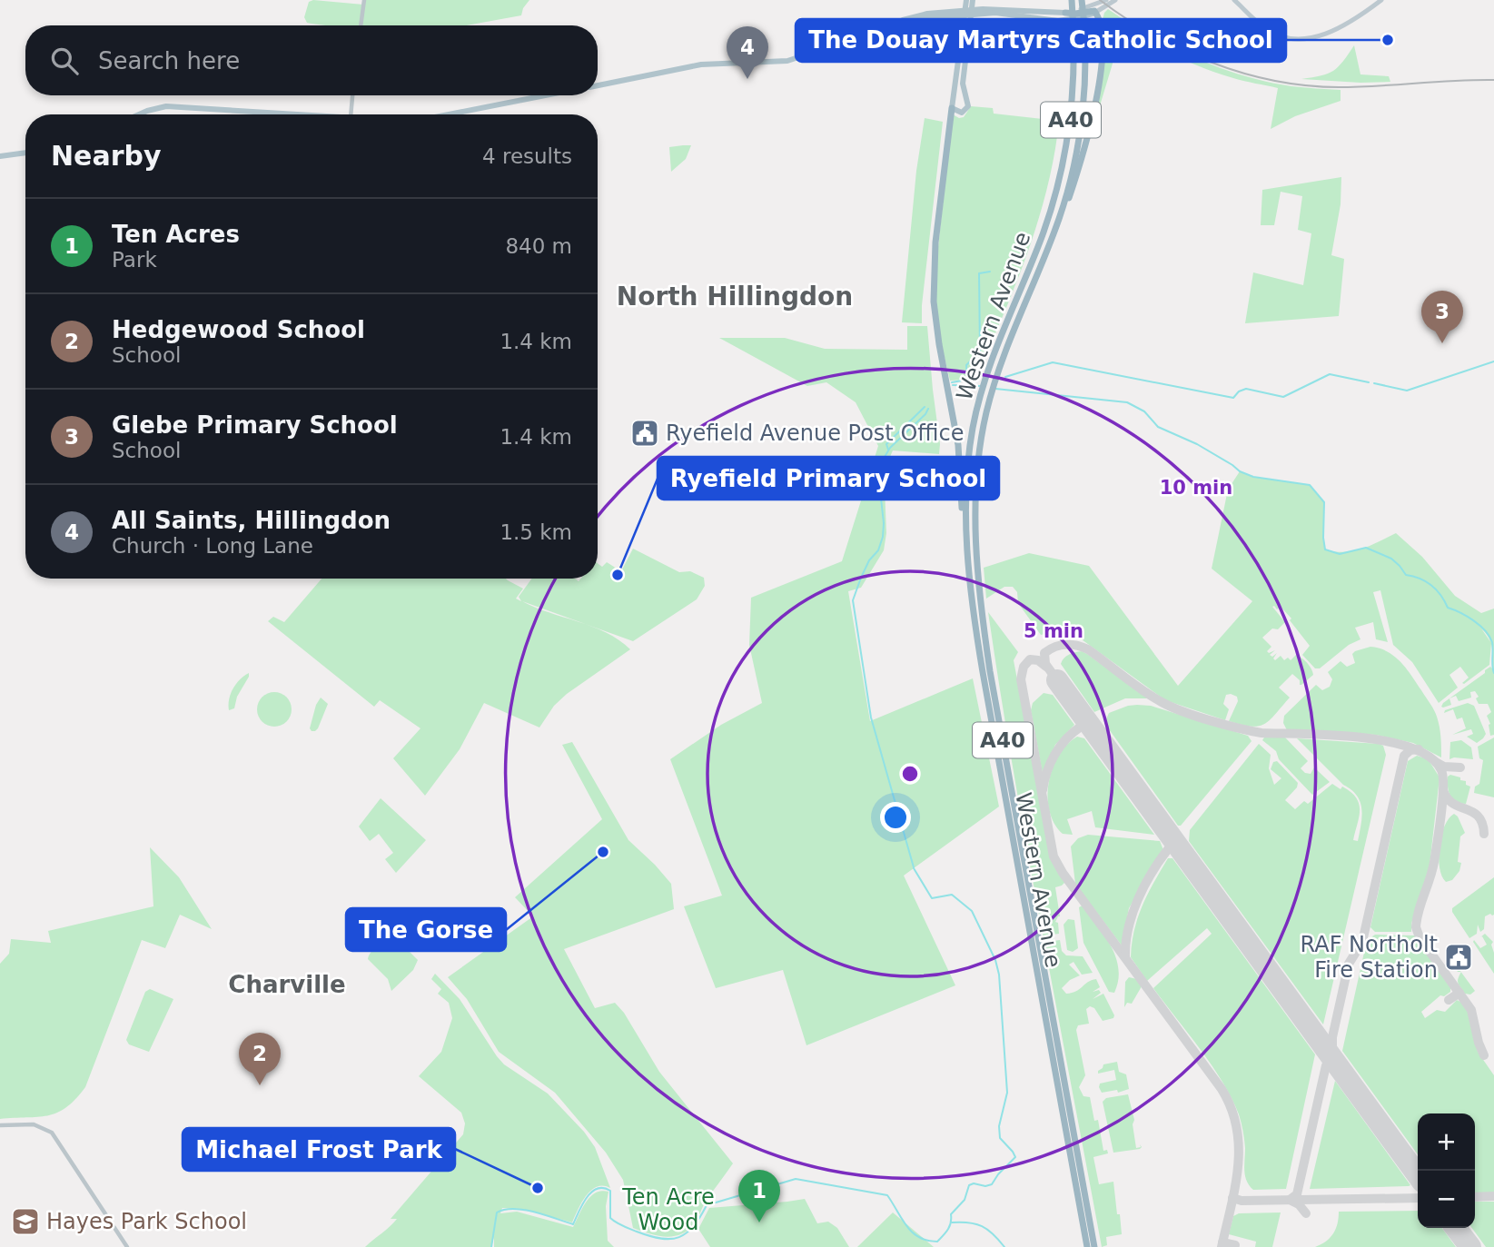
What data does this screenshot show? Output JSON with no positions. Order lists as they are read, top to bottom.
{
  "streets": {
    "highway": ["A40", "Western Avenue"]
  },
  "districts": ["North Hillingdon", "Charville"],
  "parks": ["Ten Acre Wood"],
  "places": {
    "other": [
      "The Douay Martyrs Catholic School",
      "Ryefield Primary School",
      "The Gorse",
      "Michael Frost Park"
    ],
    "public building": ["Ryefield Avenue Post Office", "RAF Northolt Fire Station"],
    "school or university": ["Hayes Park School"]
  },
  "page": {
    "search": "Search here",
    "pins": [
      "4",
      "3",
      "2",
      "1"
    ],
    "heading": ["Nearby", "4 results"],
    "list": [
      {
        "mark": "1",
        "name": "Ten Acres",
        "note": "Park",
        "value": "840 m"
      },
      {
        "mark": "2",
        "name": "Hedgewood School",
        "note": "School",
        "value": "1.4 km"
      },
      {
        "mark": "3",
        "name": "Glebe Primary School",
        "note": "School",
        "value": "1.4 km"
      },
      {
        "mark": "4",
        "name": "All Saints, Hillingdon",
        "note": "Church · Long Lane",
        "value": "1.5 km"
      }
    ],
    "map_buttons": ["+", "−"]
  },
  "rings": ["10 min", "5 min"]
}
